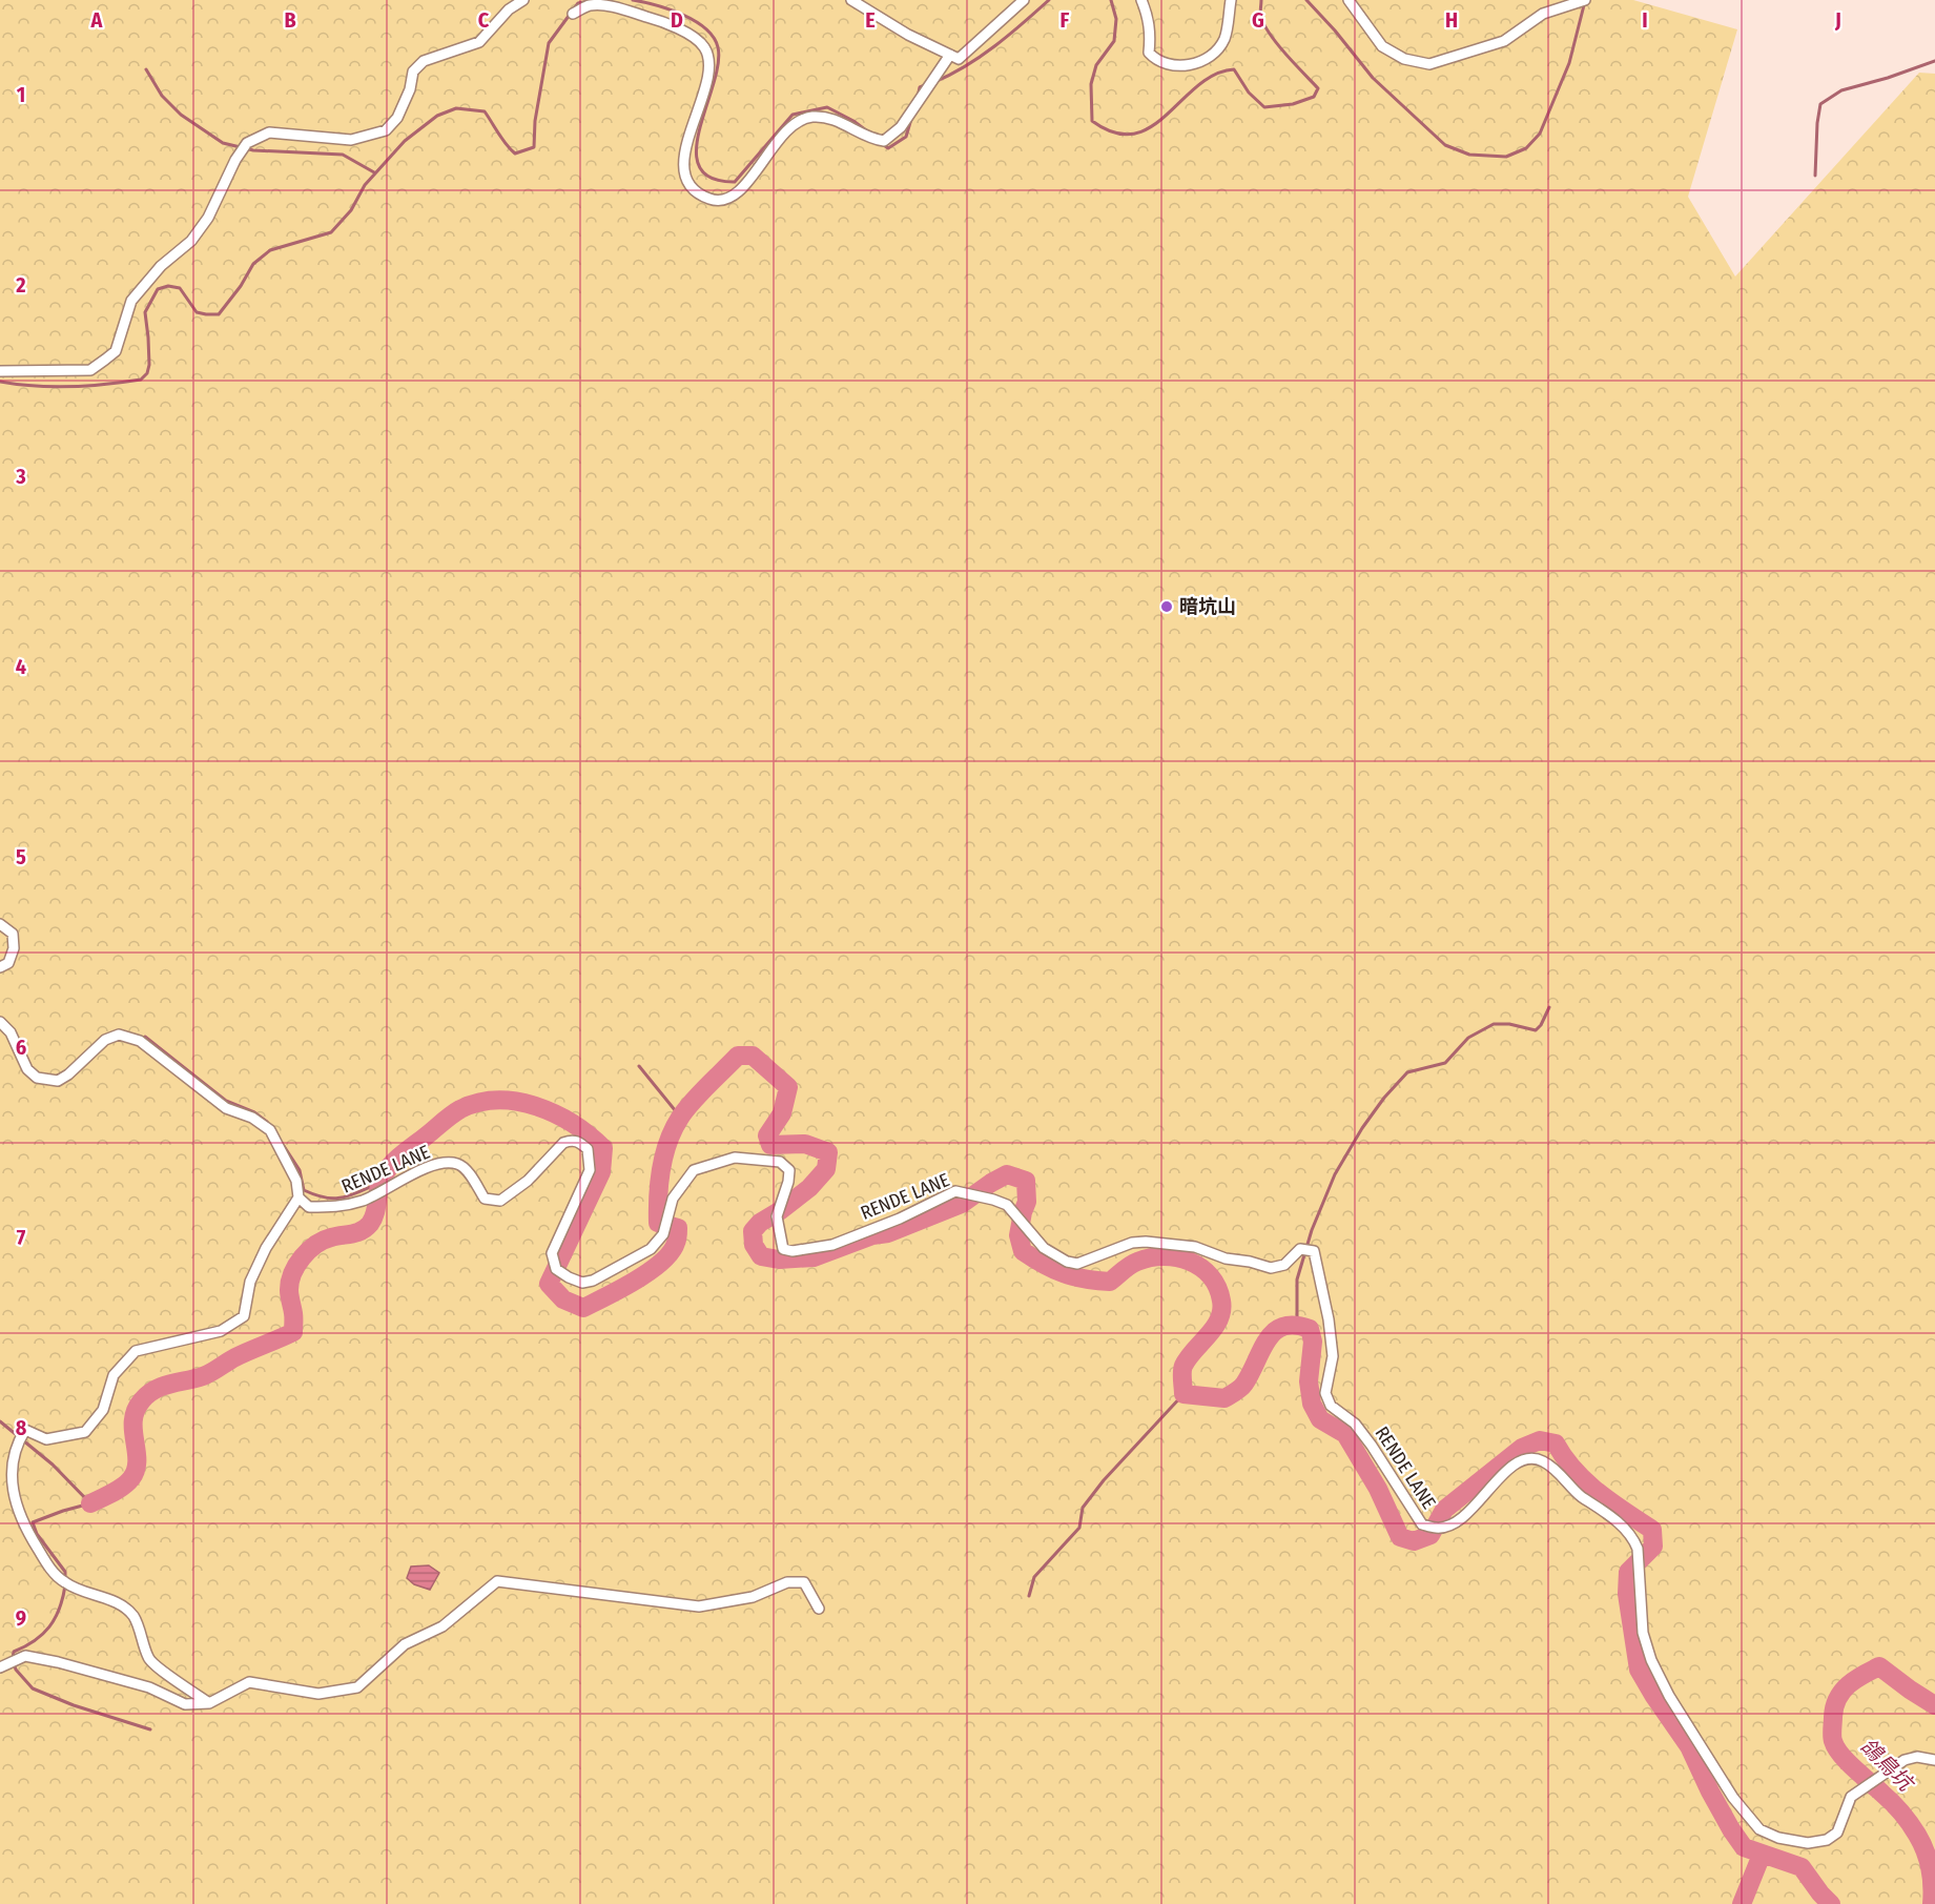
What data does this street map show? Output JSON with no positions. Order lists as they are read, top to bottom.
{
  "streets": {
    "street": ["RENDE LANE"]
  },
  "water": ["鴿鳥坑"],
  "places": ["暗坑山"],
  "grid": {
    "columns": [
      "A",
      "B",
      "C",
      "D",
      "E",
      "F",
      "G",
      "H",
      "I",
      "J"
    ],
    "rows": [
      "1",
      "2",
      "3",
      "4",
      "5",
      "6",
      "7",
      "8",
      "9"
    ]
  }
}
